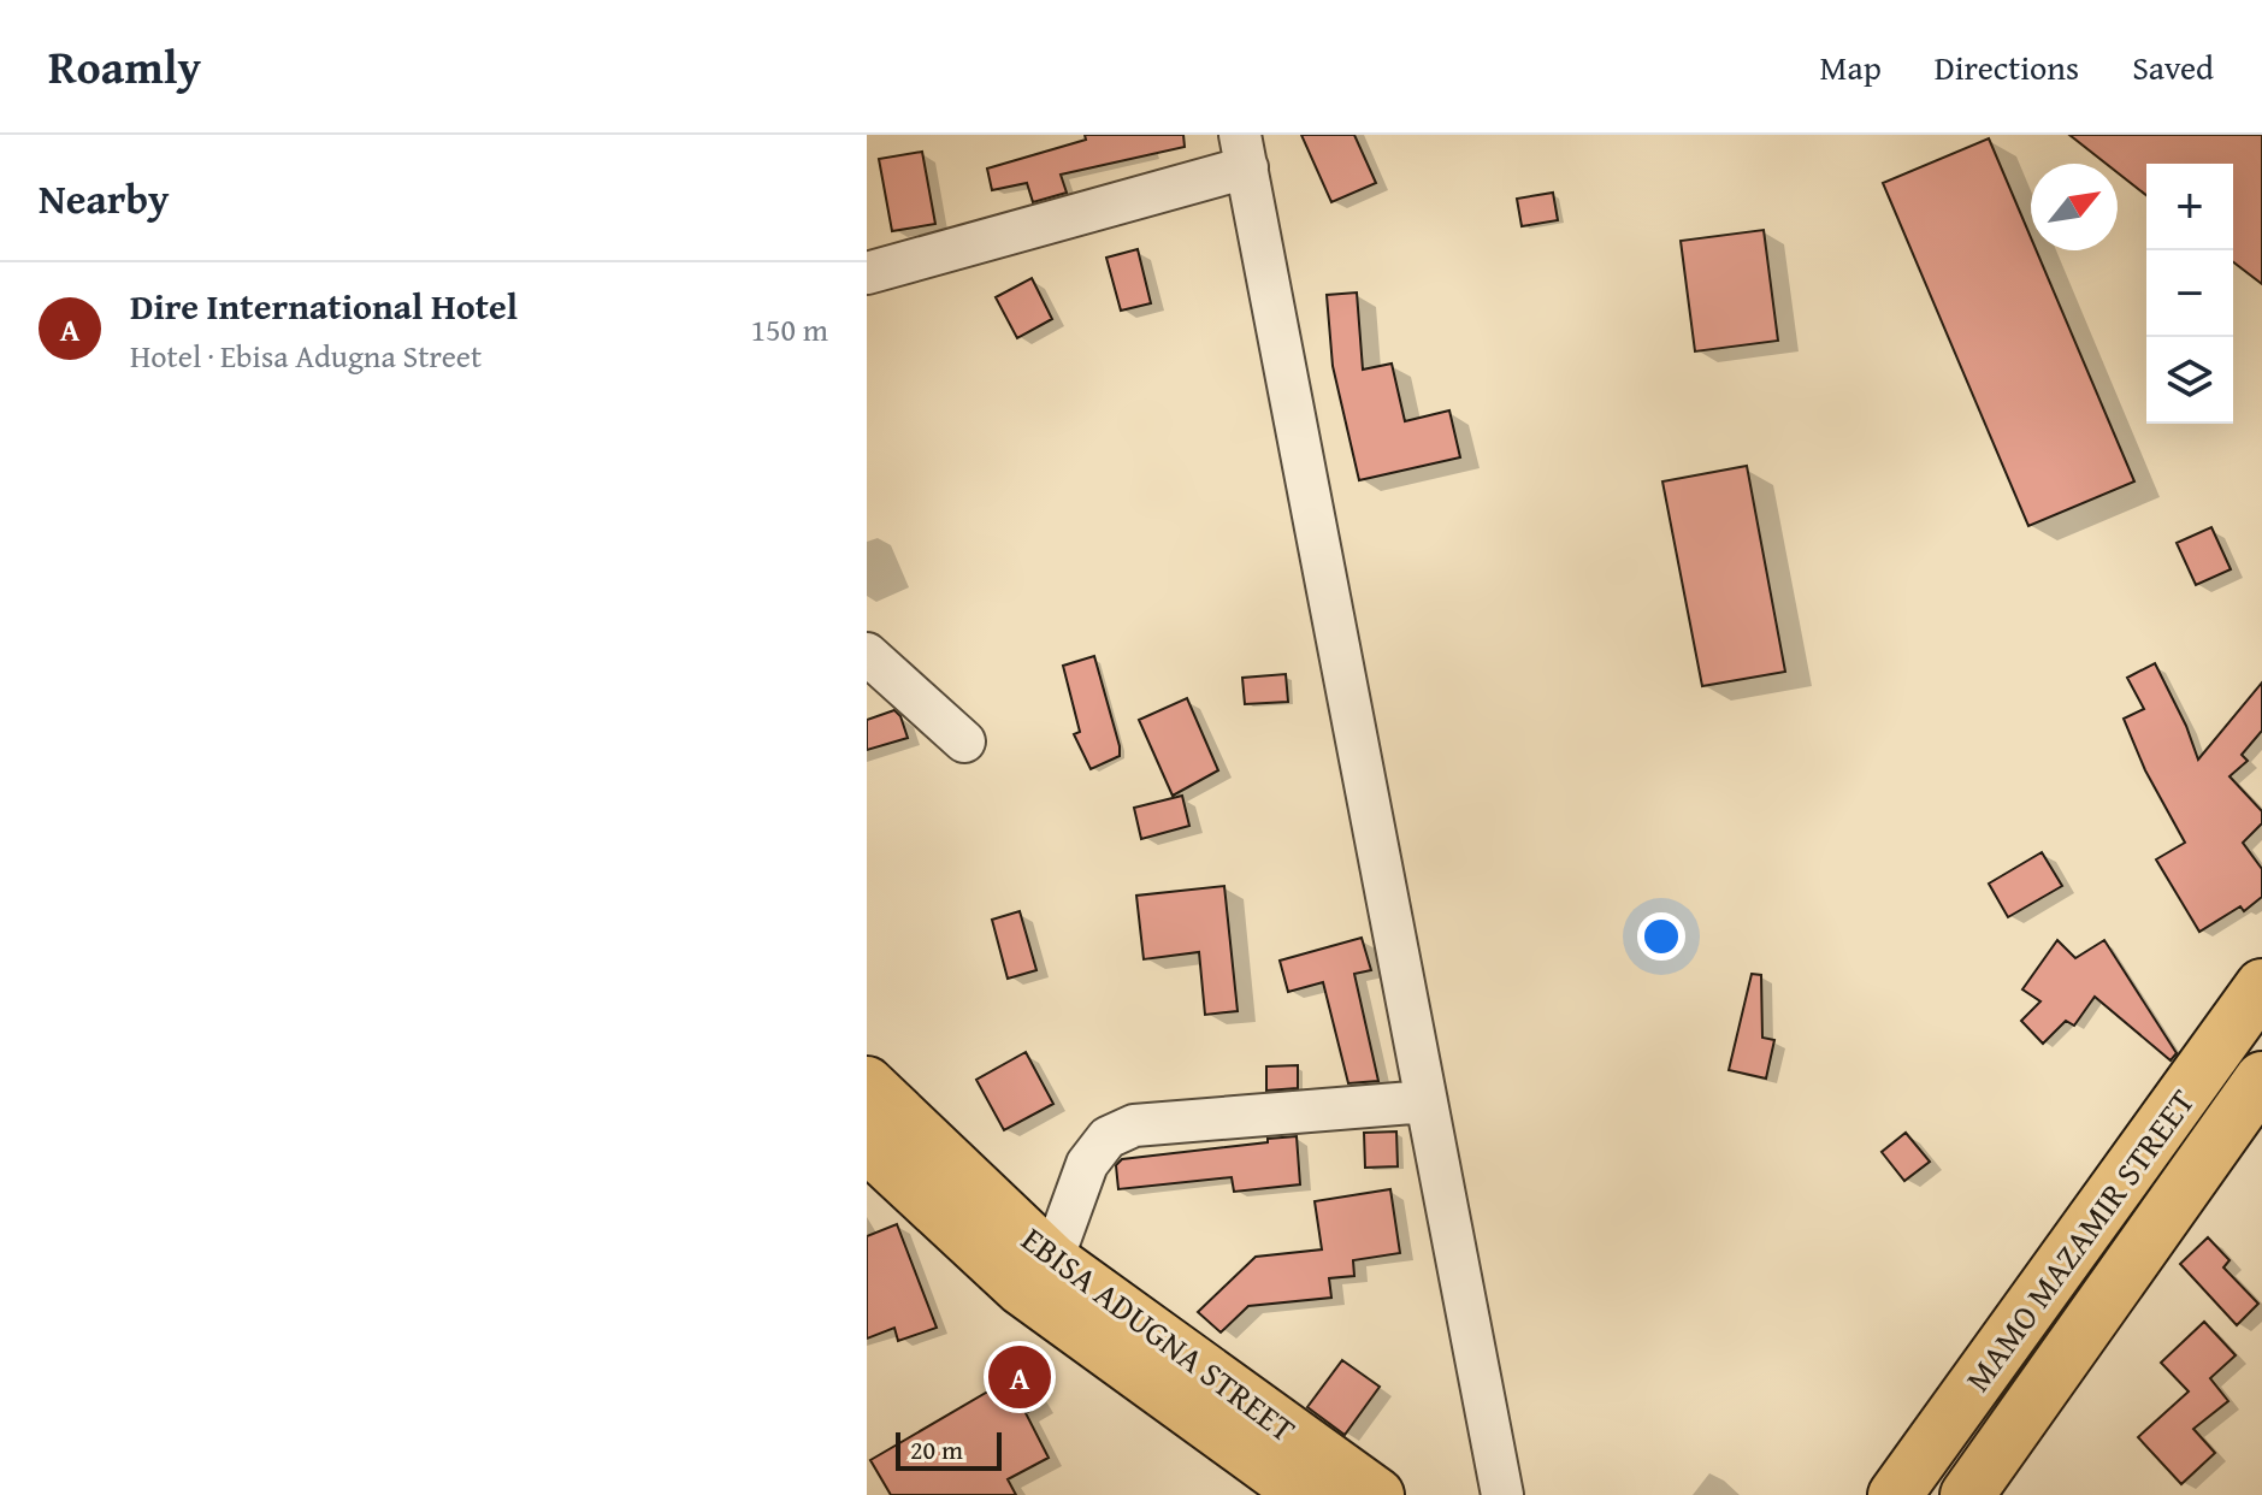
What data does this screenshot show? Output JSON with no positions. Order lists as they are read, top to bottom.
{
  "streets": {
    "main road": ["MAMO MAZAMIR STREET", "EBISA ADUGNA STREET"]
  },
  "scale_bar": "20 m",
  "north": "top right",
  "page": {
    "header": "Roamly",
    "nav": ["Map", "Directions", "Saved"],
    "heading": "Nearby",
    "map_buttons": ["+", "−"],
    "list": [
      {
        "mark": "A",
        "name": "Dire International Hotel",
        "note": "Hotel · Ebisa Adugna Street",
        "value": "150 m"
      }
    ],
    "pins": "A",
    "scale": "20 m"
  }
}
